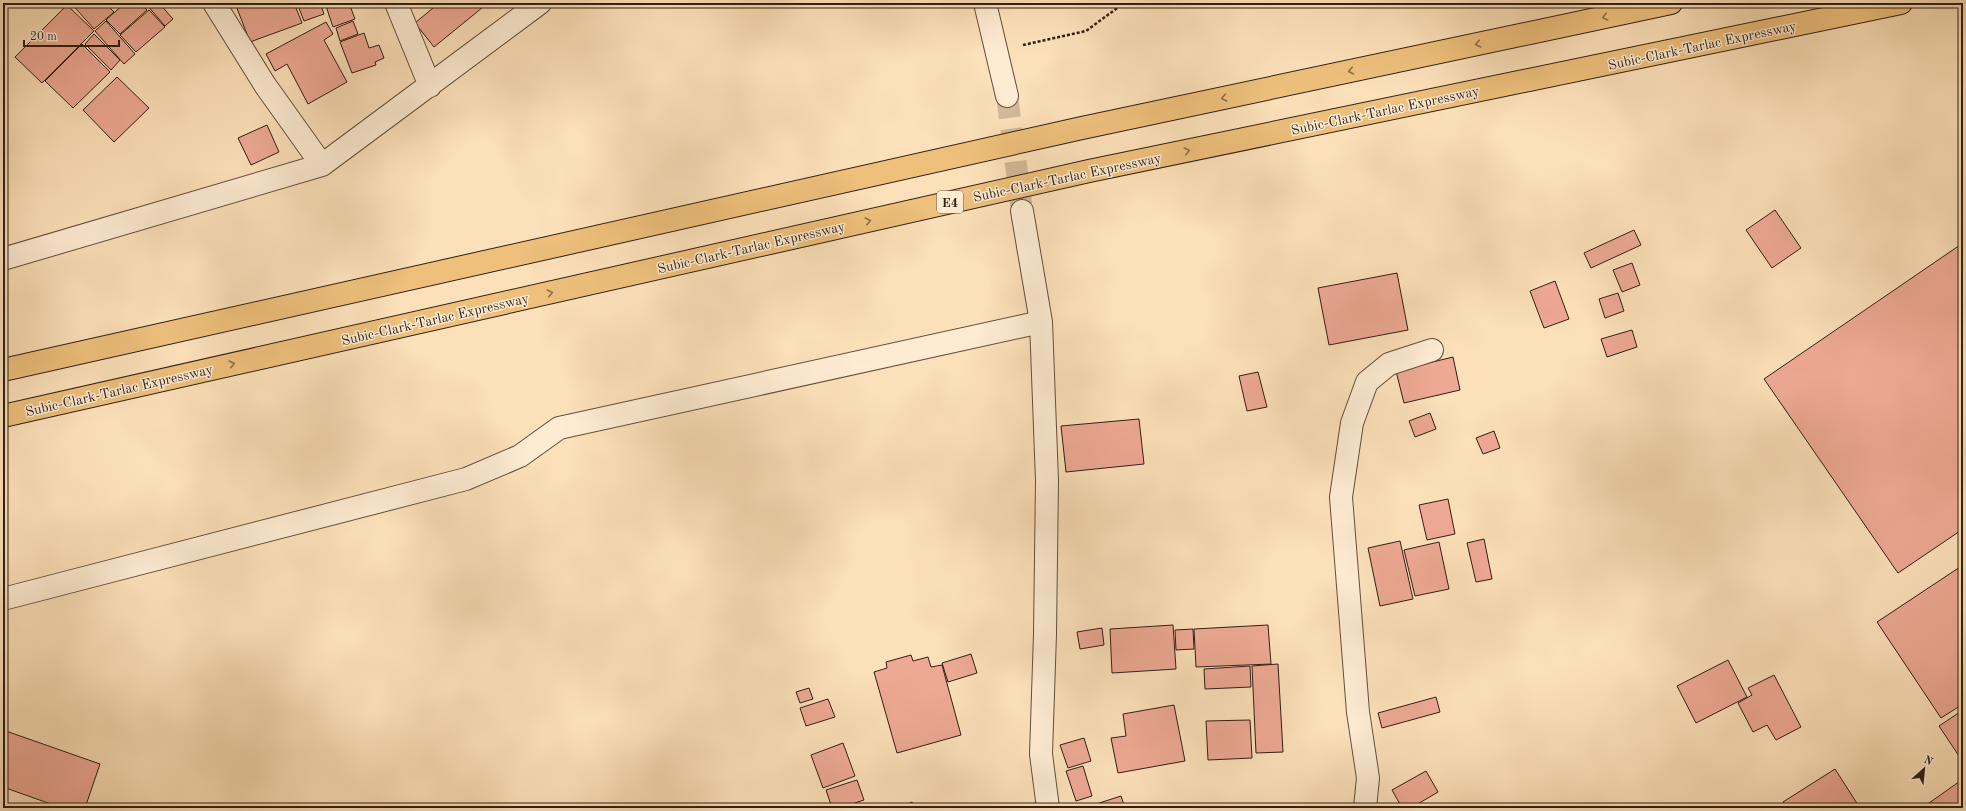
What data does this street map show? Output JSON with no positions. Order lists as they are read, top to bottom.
{
  "streets": {
    "highway": ["Subic-Clark-Tarlac Expressway", "E4"]
  },
  "scale_bar": "20 m",
  "north": "top right"
}
